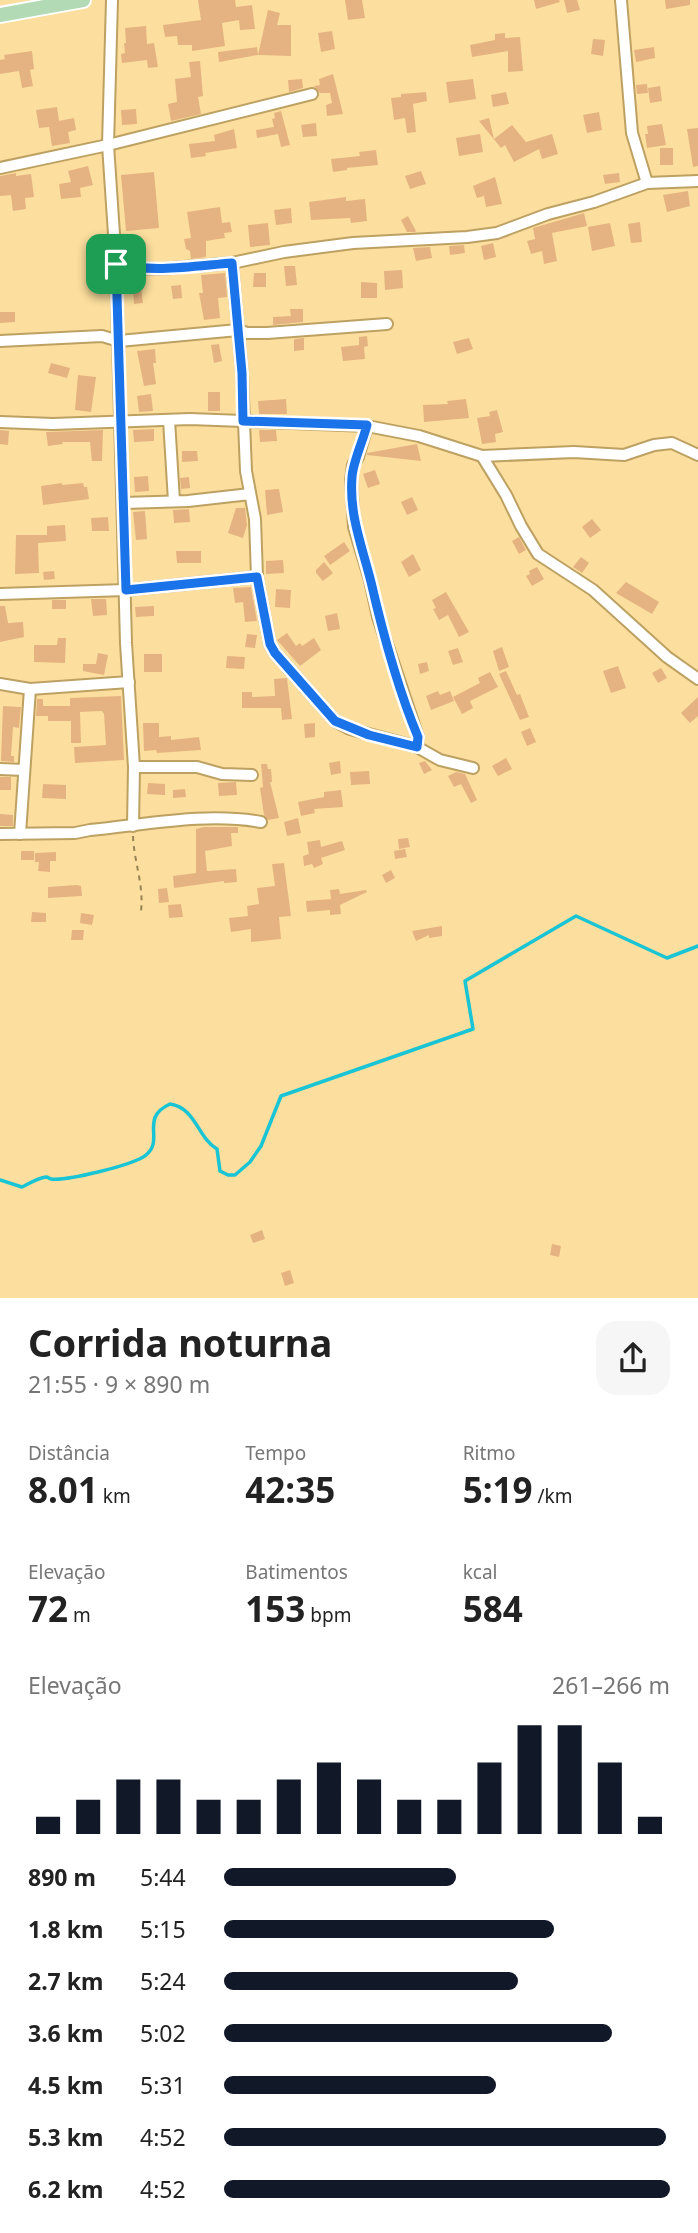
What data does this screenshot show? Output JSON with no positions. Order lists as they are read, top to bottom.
{
  "page": {
    "heading": ["Corrida noturna", "21:55 · 9 × 890 m"],
    "stats": [
      ["Distância", "8.01 km"],
      ["Tempo", "42:35"],
      ["Ritmo", "5:19 /km"],
      ["Elevação", "72 m"],
      ["Batimentos", "153 bpm"],
      ["kcal", "584"]
    ],
    "chart": ["Elevação", "261–266 m"],
    "list": [
      {
        "name": "890 m",
        "note": "5:44"
      },
      {
        "name": "1.8 km",
        "note": "5:15"
      },
      {
        "name": "2.7 km",
        "note": "5:24"
      },
      {
        "name": "3.6 km",
        "note": "5:02"
      },
      {
        "name": "4.5 km",
        "note": "5:31"
      },
      {
        "name": "5.3 km",
        "note": "4:52"
      },
      {
        "name": "6.2 km",
        "note": "4:52"
      }
    ]
  }
}
